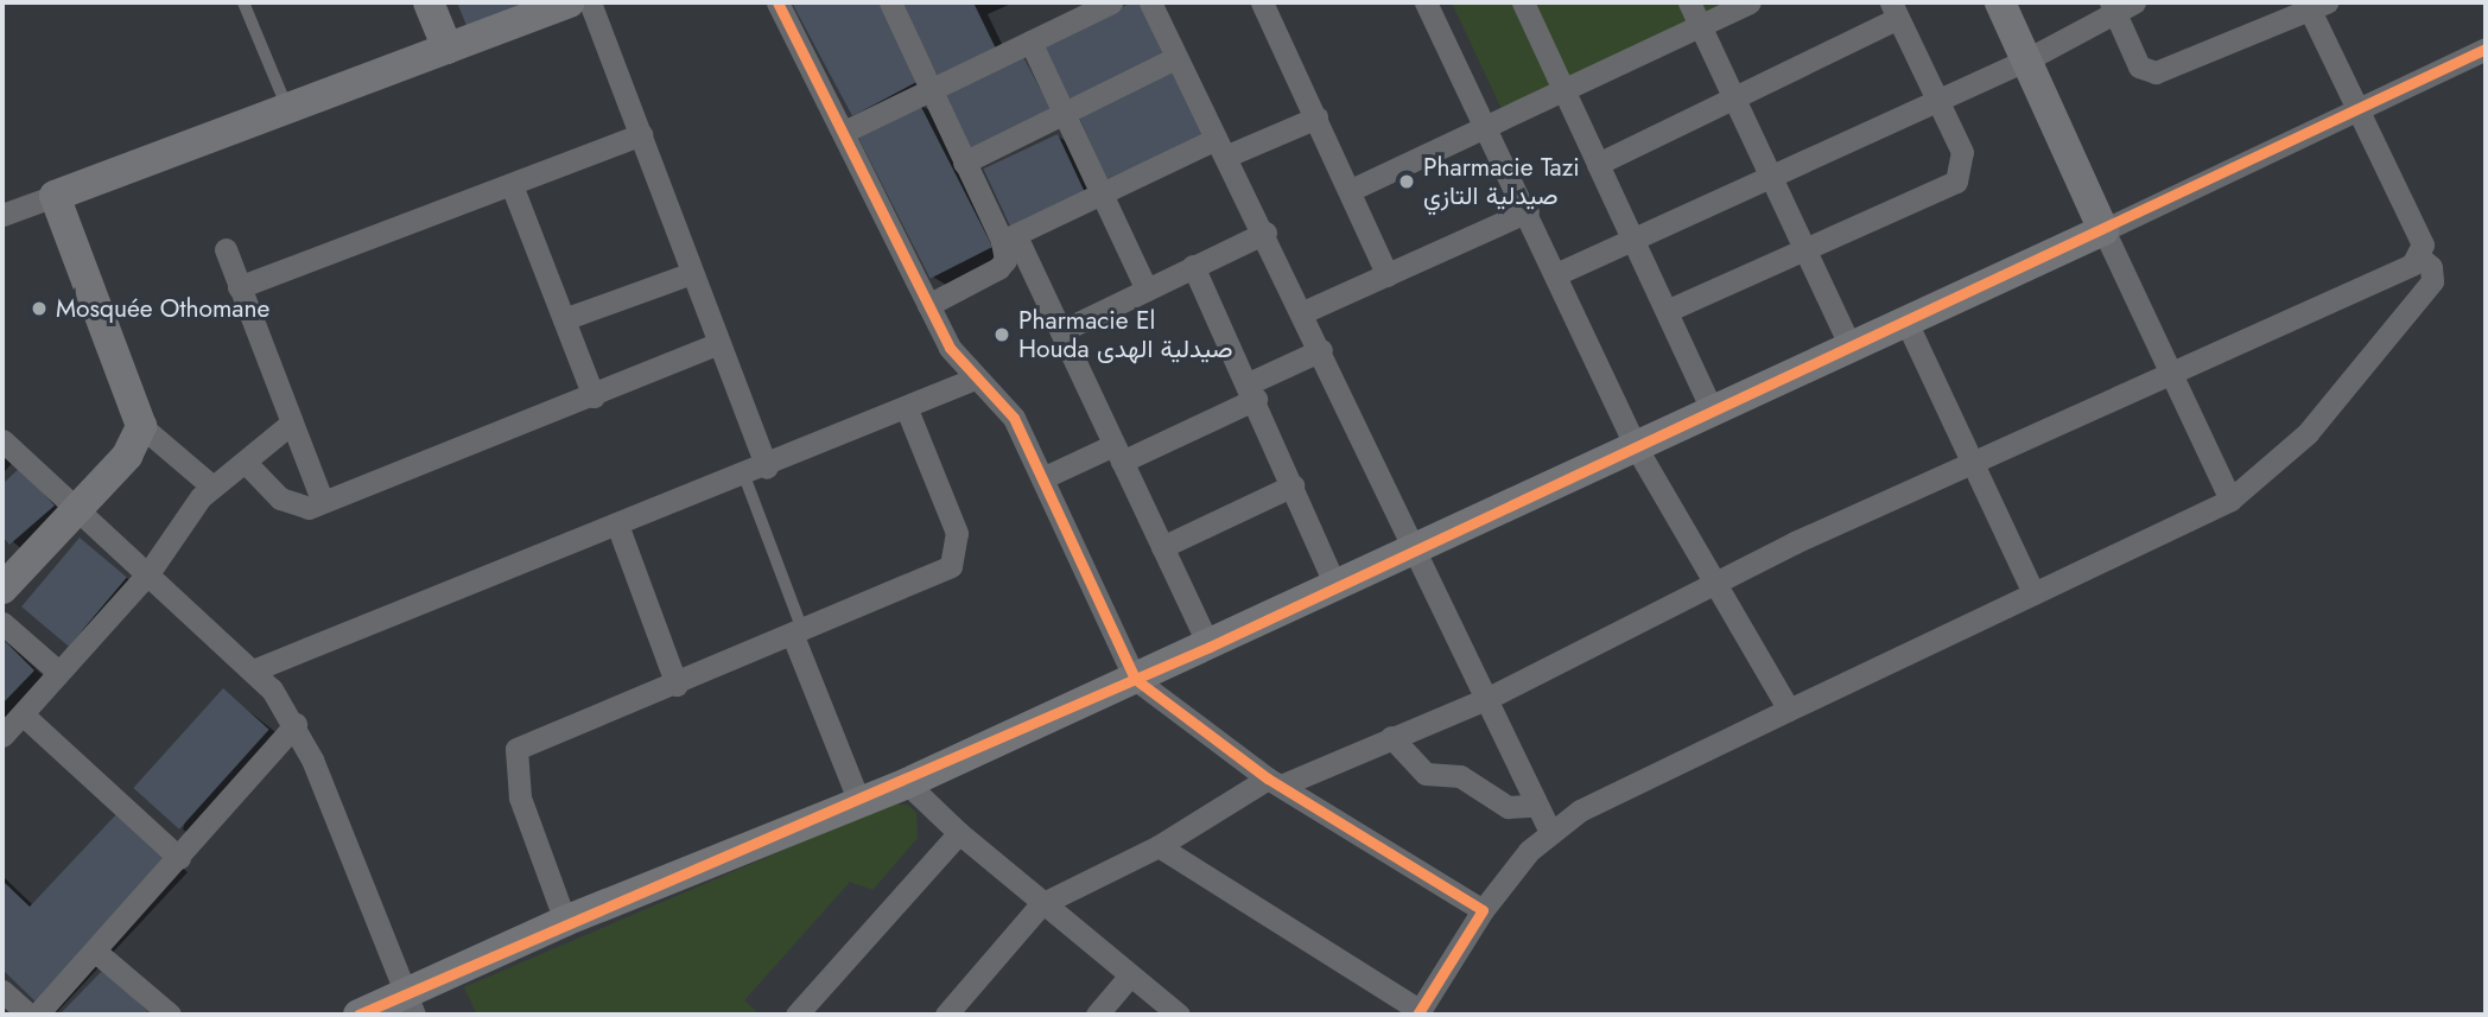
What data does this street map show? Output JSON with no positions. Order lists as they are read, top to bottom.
{
  "places": ["Pharmacie Tazi صيدلية التازي", "Mosquée Othomane", "Pharmacie El Houda صيدلية الهدى"]
}
